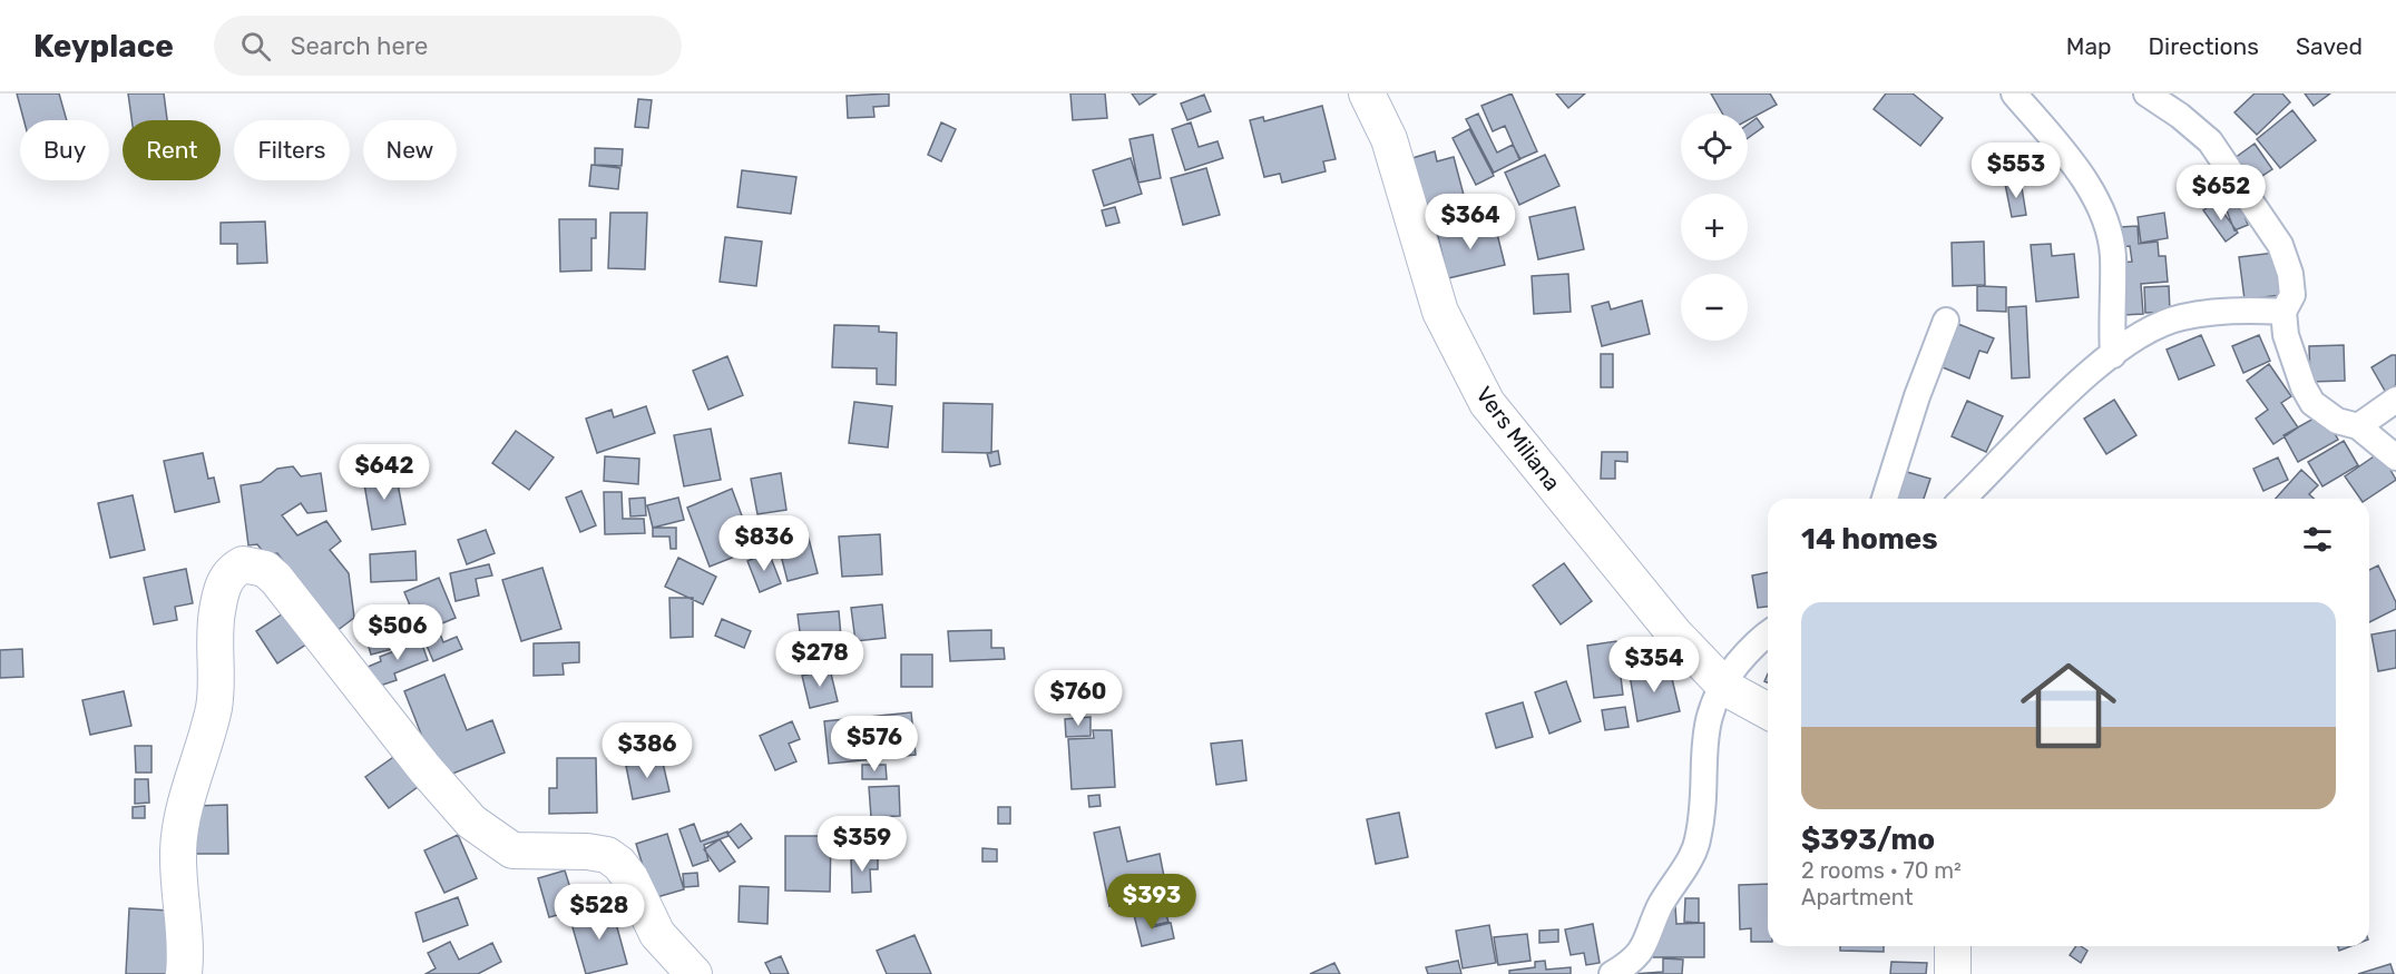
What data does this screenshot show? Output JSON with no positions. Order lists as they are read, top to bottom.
{
  "streets": {
    "main road": ["Vers Miliana"]
  },
  "page": {
    "header": "Keyplace",
    "search": "Search here",
    "nav": ["Map", "Directions", "Saved"],
    "map_buttons": ["+", "−"],
    "chip": [
      "Buy",
      "Rent",
      "Filters",
      "New"
    ],
    "price": [
      "$553",
      "$652",
      "$364",
      "$642",
      "$836",
      "$506",
      "$278",
      "$354",
      "$760",
      "$576",
      "$386",
      "$359",
      "$393",
      "$528"
    ],
    "heading": "14 homes",
    "list": [
      {
        "name": "$393/mo",
        "note": "2 rooms · 70 m² · Apartment"
      }
    ]
  }
}
